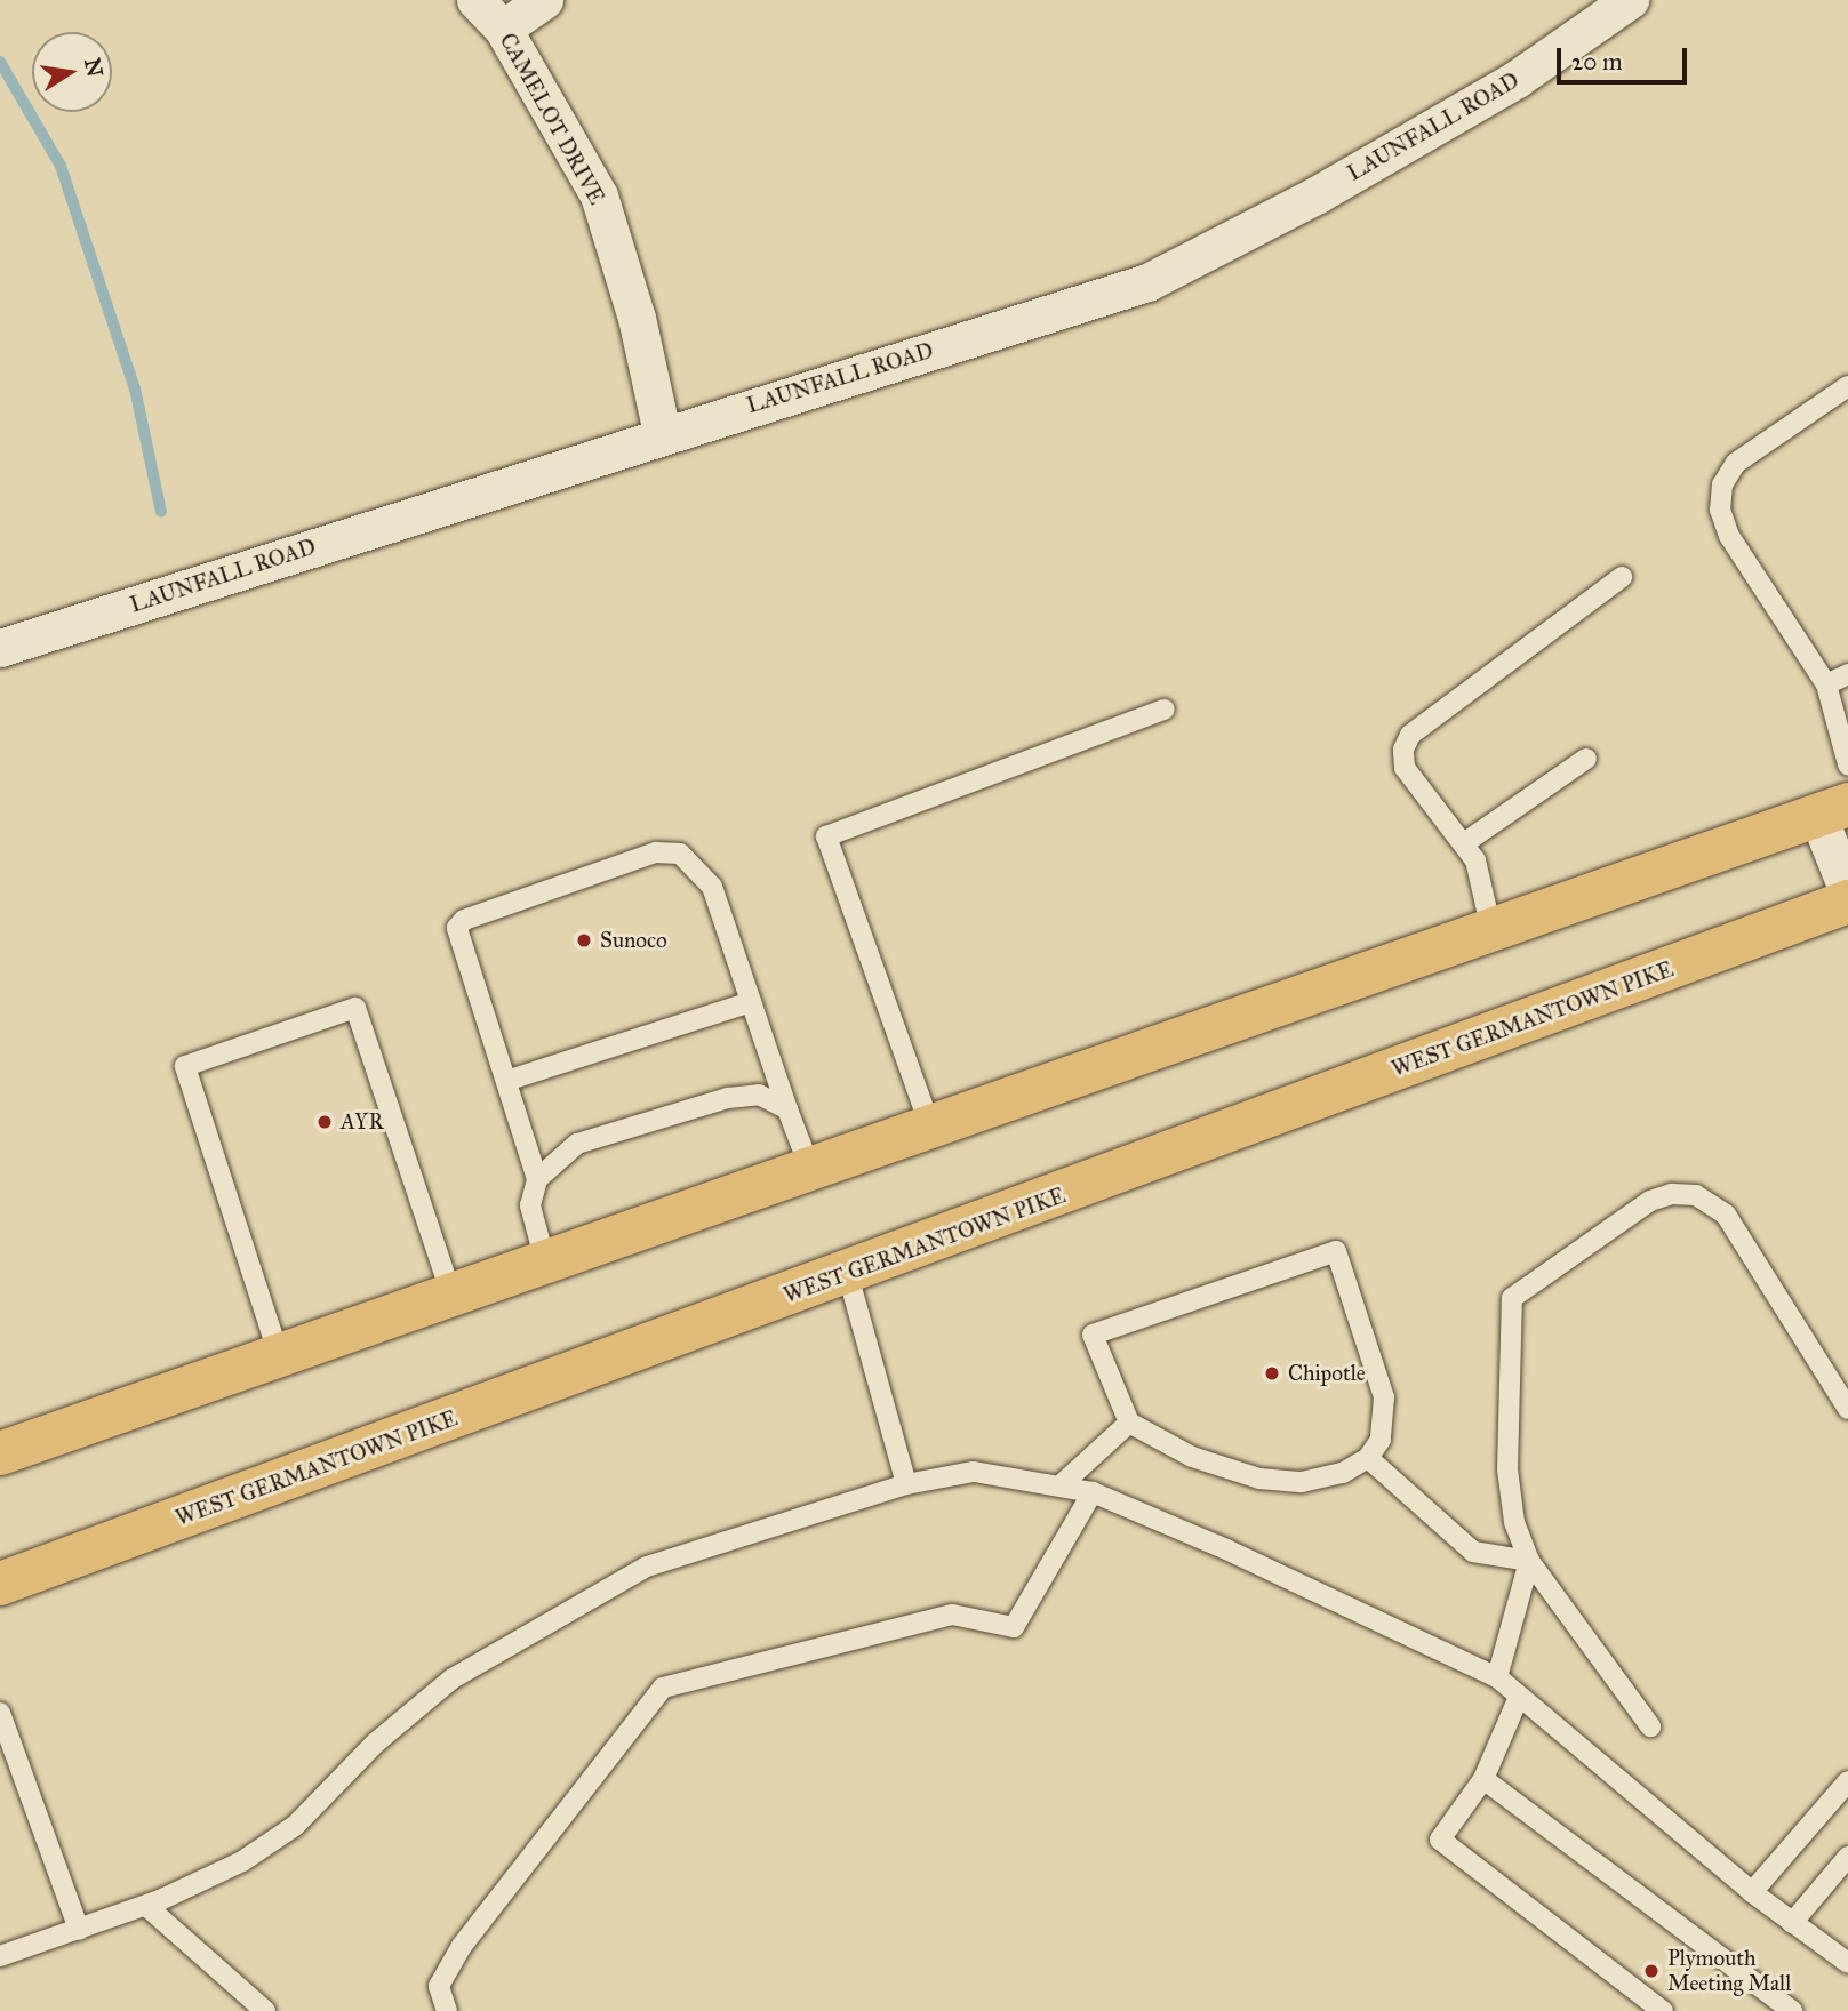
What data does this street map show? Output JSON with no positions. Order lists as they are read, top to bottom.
{
  "streets": {
    "main road": ["WEST GERMANTOWN PIKE"],
    "street": ["CAMELOT DRIVE", "LAUNFALL ROAD"]
  },
  "crossings": [
    ["CAMELOT DRIVE", "LAUNFALL ROAD"]
  ],
  "places": [
    "Sunoco",
    "AYR",
    "Chipotle",
    "Plymouth Meeting Mall"
  ],
  "scale_bar": "20 m",
  "north": "right"
}
